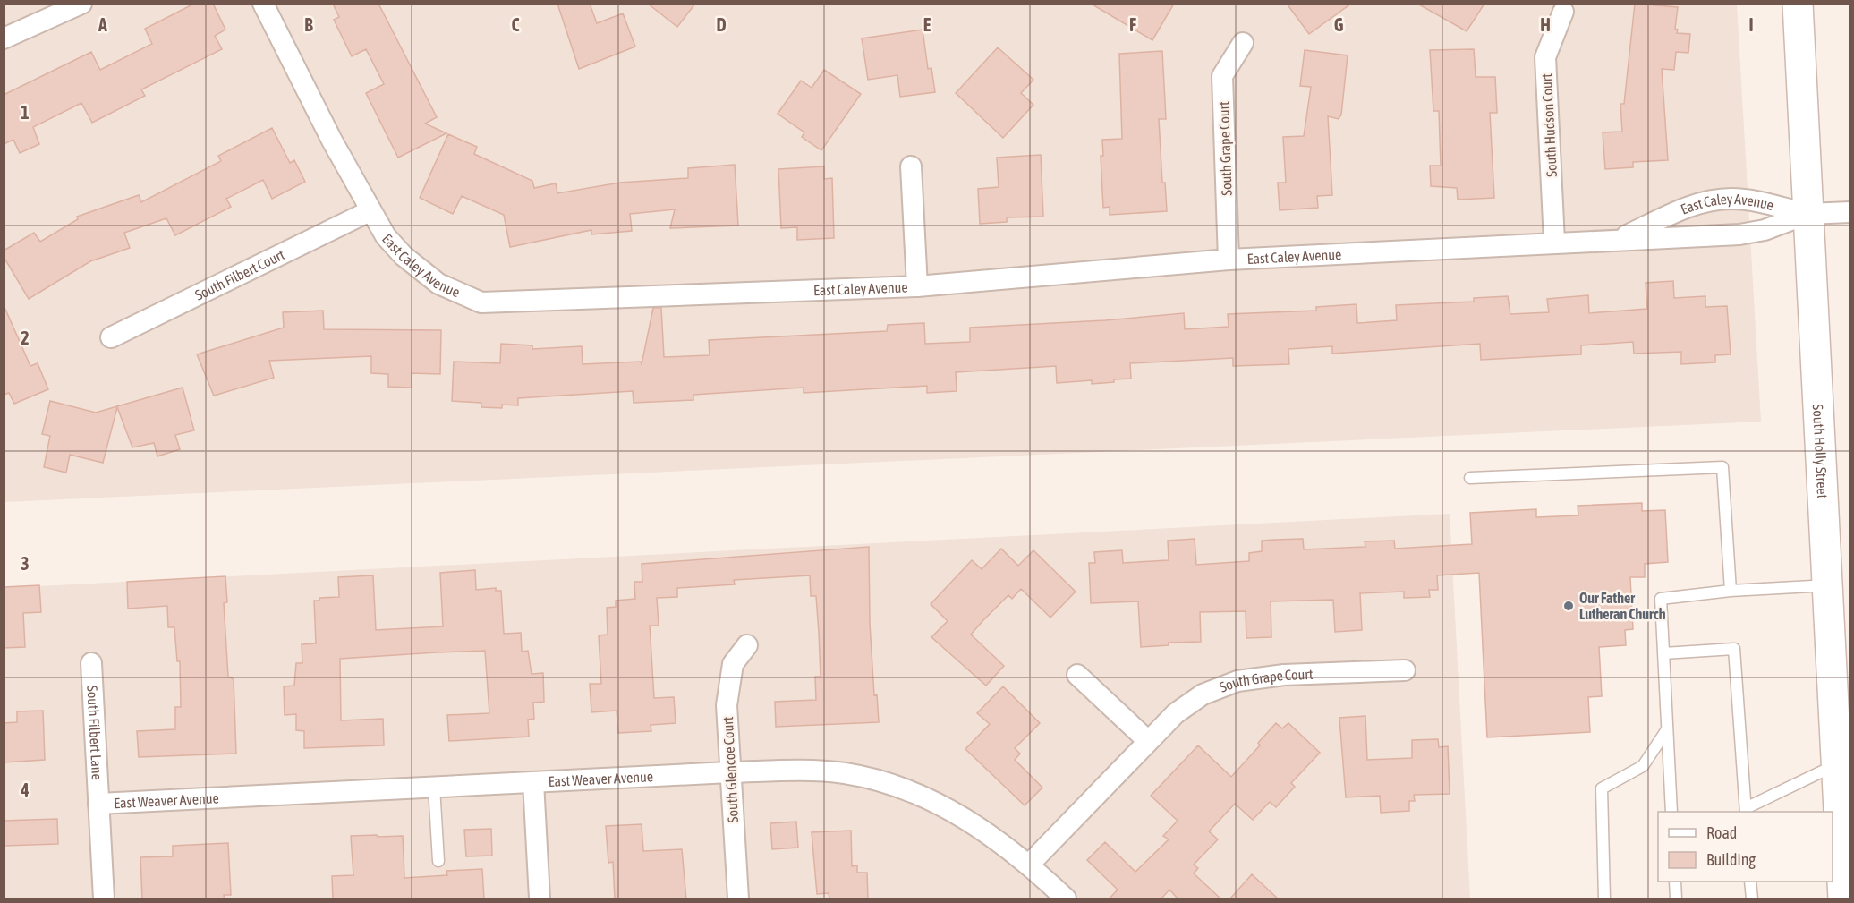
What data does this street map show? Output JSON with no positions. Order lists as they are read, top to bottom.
{
  "streets": {
    "main road": ["South Holly Street"],
    "street": [
      "South Hudson Court",
      "South Grape Court",
      "East Caley Avenue",
      "South Filbert Court",
      "South Filbert Lane",
      "South Glencoe Court",
      "East Weaver Avenue"
    ]
  },
  "crossings": [
    ["South Hudson Court", "East Caley Avenue"],
    ["South Grape Court", "East Caley Avenue"],
    ["South Grape Court", "East Weaver Avenue"],
    ["East Caley Avenue", "South Filbert Court"],
    ["East Caley Avenue", "South Holly Street"],
    ["South Filbert Lane", "East Weaver Avenue"],
    ["South Glencoe Court", "East Weaver Avenue"]
  ],
  "places": ["Our Father Lutheran Church"],
  "legend": ["Road", "Building"],
  "grid": {
    "columns": [
      "A",
      "B",
      "C",
      "D",
      "E",
      "F",
      "G",
      "H",
      "I"
    ],
    "rows": [
      "1",
      "2",
      "3",
      "4"
    ]
  }
}
